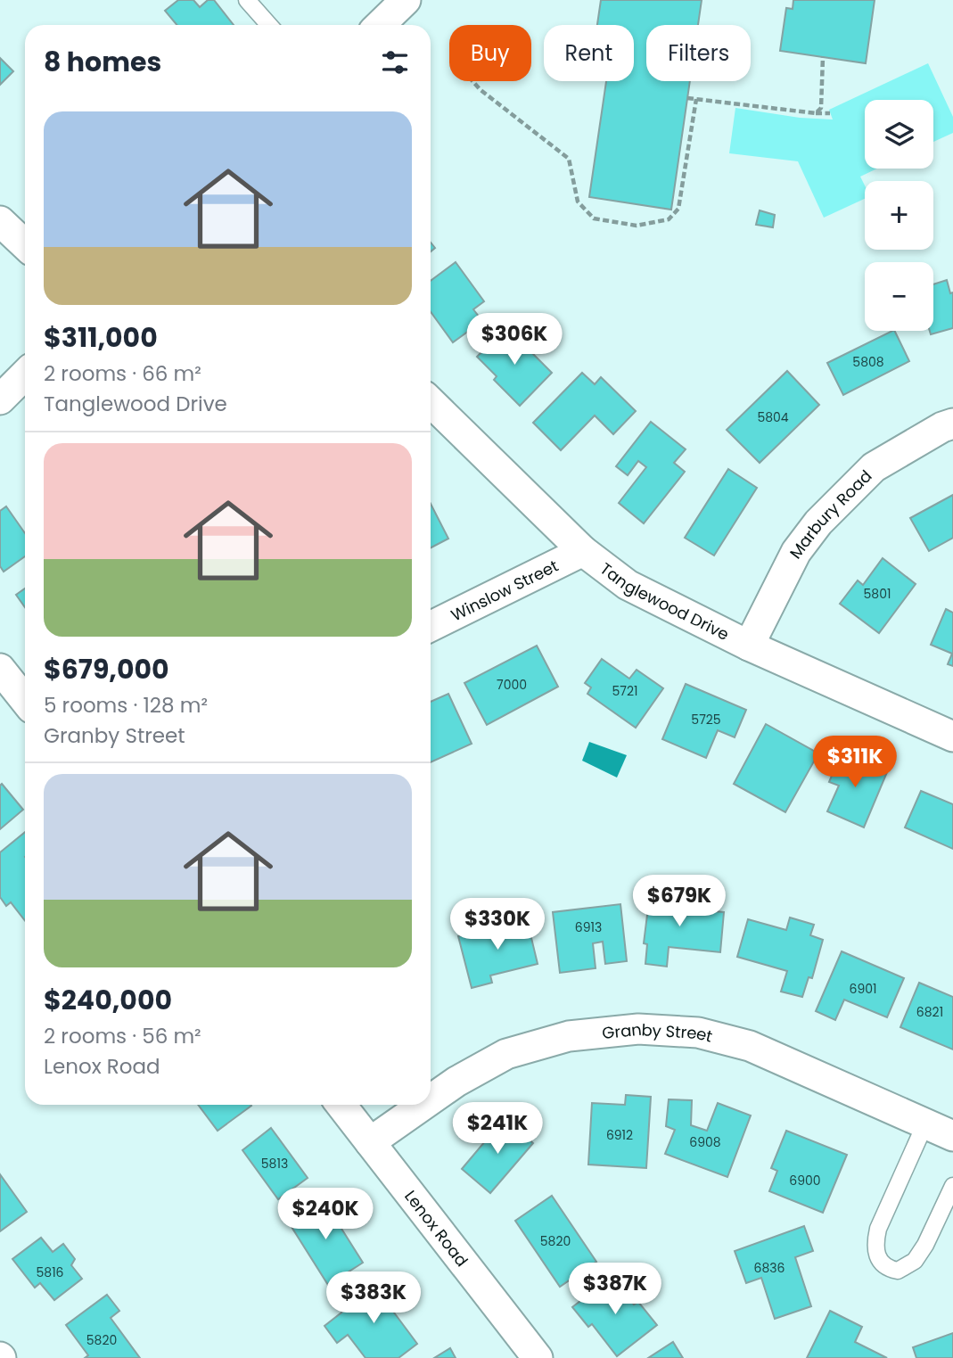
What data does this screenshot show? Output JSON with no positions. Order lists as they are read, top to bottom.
{
  "streets": {
    "street": [
      "Marbury Road",
      "Winslow Street",
      "Tanglewood Drive",
      "Granby Street",
      "Lenox Road"
    ]
  },
  "crossings": [
    ["Marbury Road", "Tanglewood Drive"],
    ["Winslow Street", "Tanglewood Drive"],
    ["Granby Street", "Lenox Road"]
  ],
  "house_numbers": [
    "5808",
    "5804",
    "5801",
    "7000",
    "5721",
    "5725",
    "6913",
    "6901",
    "6821",
    "6912",
    "6908",
    "5813",
    "6900",
    "5820",
    "6836",
    "5816",
    "5820"
  ],
  "page": {
    "chip": ["Buy", "Rent", "Filters"],
    "heading": "8 homes",
    "map_buttons": ["+", "−"],
    "list": [
      {
        "name": "$311,000",
        "note": "2 rooms · 66 m² · Tanglewood Drive"
      },
      {
        "name": "$679,000",
        "note": "5 rooms · 128 m² · Granby Street"
      },
      {
        "name": "$240,000",
        "note": "2 rooms · 56 m² · Lenox Road"
      }
    ],
    "price": [
      "$306K",
      "$311K",
      "$679K",
      "$330K",
      "$241K",
      "$240K",
      "$387K",
      "$383K"
    ]
  }
}
